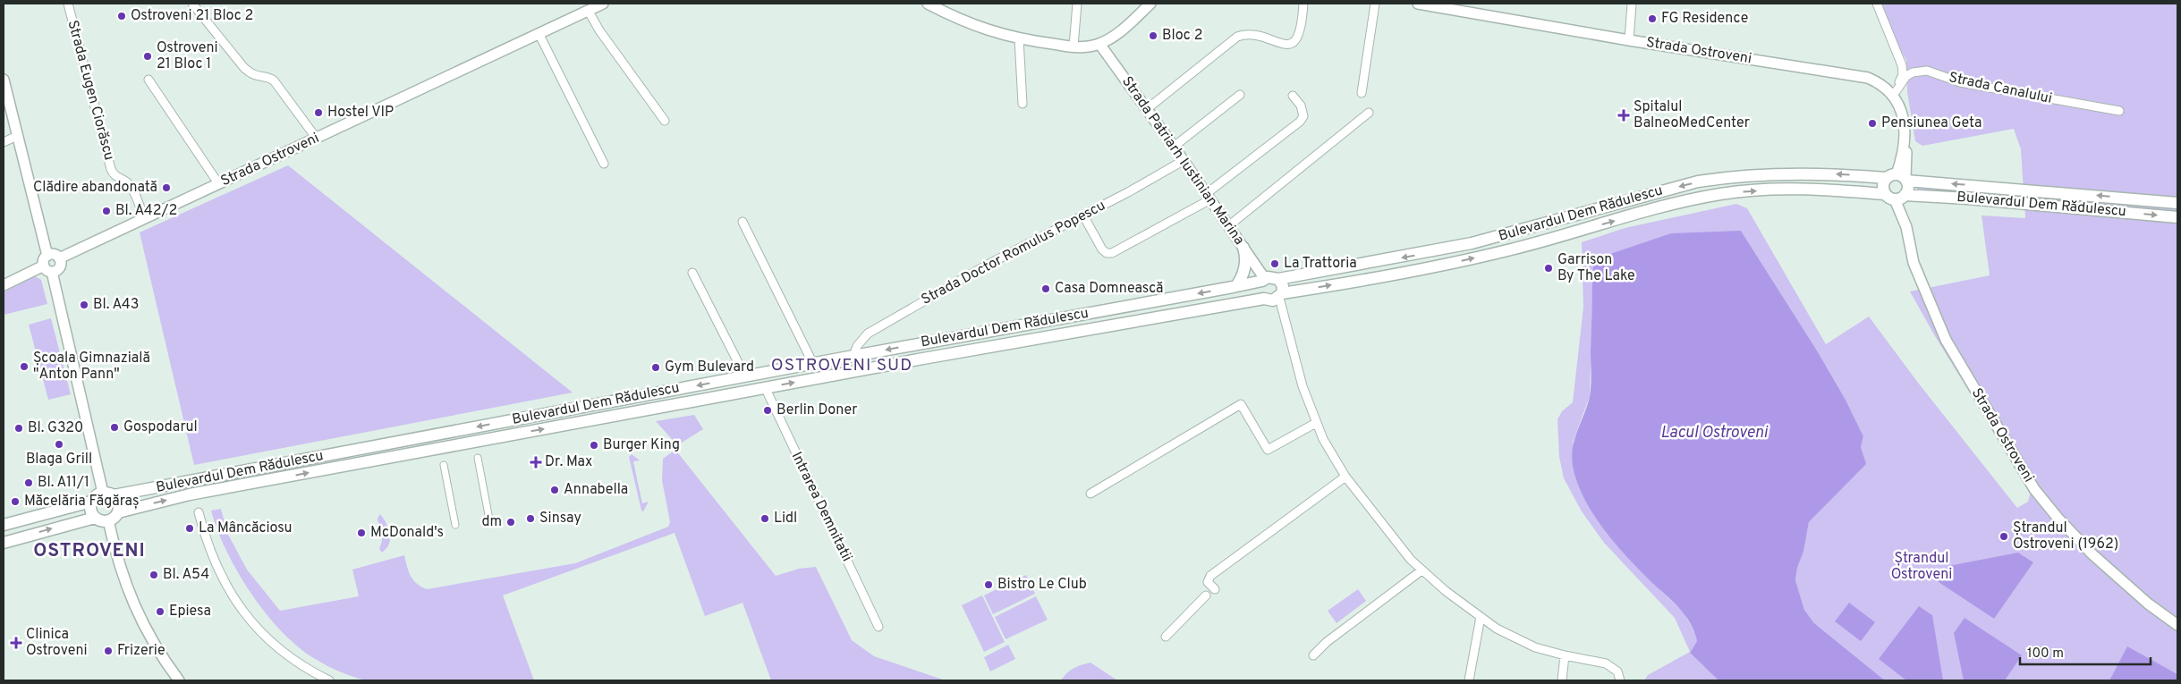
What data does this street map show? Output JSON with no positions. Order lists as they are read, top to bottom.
{
  "streets": {
    "main road": ["Bulevardul Dem Rădulescu"],
    "street": [
      "Strada Ostroveni",
      "Strada Canalului",
      "Strada Eugen Ciorăscu",
      "Strada Patriarh Iustinian Marina",
      "Strada Doctor Romulus Popescu",
      "Intrarea Demnitatii"
    ]
  },
  "crossings": [
    ["Strada Ostroveni", "Strada Canalului"],
    ["Strada Ostroveni", "Strada Eugen Ciorăscu"],
    ["Strada Ostroveni", "Bulevardul Dem Rădulescu"],
    ["Strada Patriarh Iustinian Marina", "Bulevardul Dem Rădulescu"],
    ["Strada Patriarh Iustinian Marina", "Strada Doctor Romulus Popescu"],
    ["Bulevardul Dem Rădulescu", "Strada Doctor Romulus Popescu"],
    ["Bulevardul Dem Rădulescu", "Intrarea Demnitatii"]
  ],
  "districts": ["OSTROVENI SUD", "OSTROVENI"],
  "water": ["Lacul Ostroveni"],
  "parks": ["Ștrandul Ostroveni"],
  "places": {
    "other": [
      "Ostroveni 21 Bloc 2",
      "FG Residence",
      "Bloc 2",
      "Ostroveni 21 Bloc 1",
      "Hostel VIP",
      "Pensiunea Geta",
      "Clădire abandonată",
      "Bl. A42/2",
      "La Trattoria",
      "Garrison By The Lake",
      "Casa Domnească",
      "Bl. A43",
      "Școala Gimnazială \"Anton Pann\"",
      "Gym Bulevard",
      "Berlin Doner",
      "Gospodarul",
      "Bl. G320",
      "Blaga Grill",
      "Burger King",
      "Bl. A11/1",
      "Annabella",
      "Măcelăria Făgăraș",
      "Sinsay",
      "Lidl",
      "dm",
      "La Mâncăciosu",
      "McDonald's",
      "Ștrandul Ostroveni (1962)",
      "Bl. A54",
      "Bistro Le Club",
      "Epiesa",
      "Frizerie"
    ],
    "health": ["Spitalul BalneoMedCenter", "Dr. Max", "Clinica Ostroveni"]
  },
  "scale_bar": "100 m"
}
